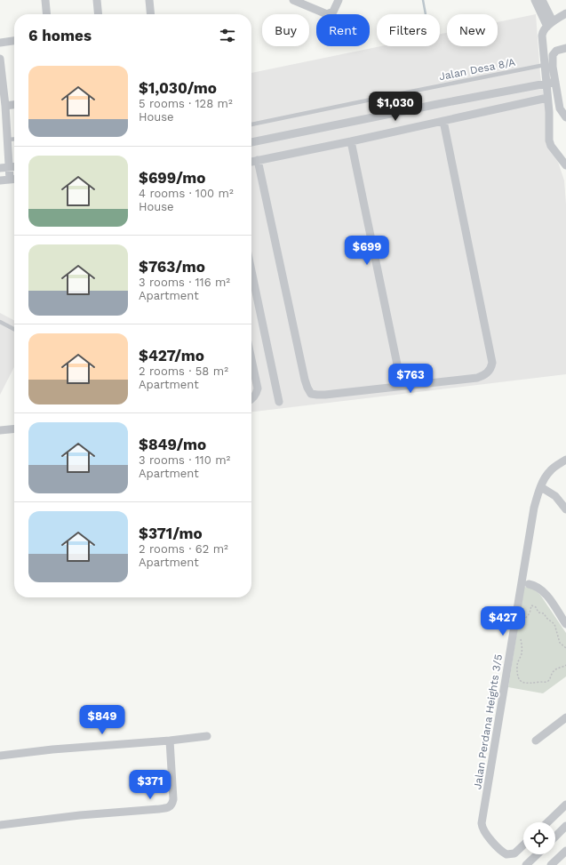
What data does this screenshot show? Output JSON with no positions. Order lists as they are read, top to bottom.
{
  "streets": {
    "street": ["Jalan Perdana Heights 3/5"],
    "lane": ["Jalan Desa 8/A"]
  },
  "page": {
    "chip": [
      "Buy",
      "Rent",
      "Filters",
      "New"
    ],
    "heading": "6 homes",
    "list": [
      {
        "name": "$1,030/mo",
        "note": "5 rooms · 128 m² · House"
      },
      {
        "name": "$699/mo",
        "note": "4 rooms · 100 m² · House"
      },
      {
        "name": "$763/mo",
        "note": "3 rooms · 116 m² · Apartment"
      },
      {
        "name": "$427/mo",
        "note": "2 rooms · 58 m² · Apartment"
      },
      {
        "name": "$849/mo",
        "note": "3 rooms · 110 m² · Apartment"
      },
      {
        "name": "$371/mo",
        "note": "2 rooms · 62 m² · Apartment"
      }
    ],
    "price": [
      "$1,030",
      "$699",
      "$763",
      "$427",
      "$849",
      "$371"
    ]
  }
}
